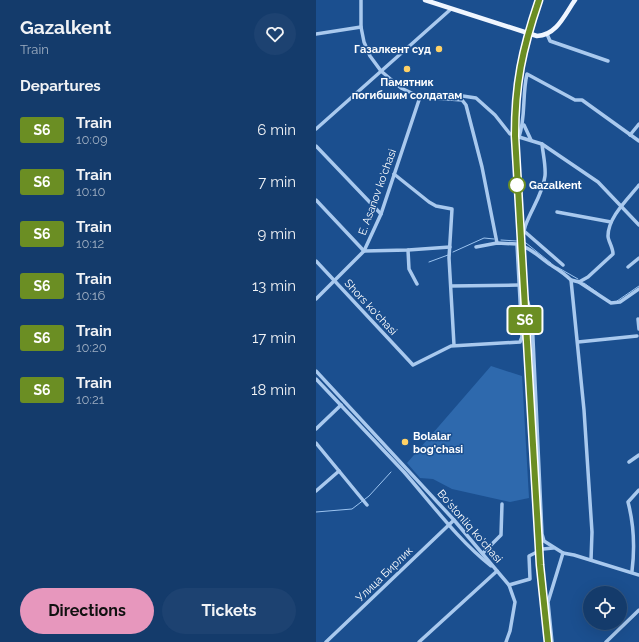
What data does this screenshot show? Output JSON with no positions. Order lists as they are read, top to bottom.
{
  "streets": {
    "street": [
      "E. Asanov ko'chasi",
      "Shors ko'chasi",
      "Bo'stonliq ko'chasi",
      "Улица Бирлик"
    ]
  },
  "crossings": [
    ["E. Asanov ko'chasi", "Shors ko'chasi"],
    ["Bo'stonliq ko'chasi", "Улица Бирлик"]
  ],
  "places": [
    "Газалкент суд",
    "Памятник погибшим солдатам",
    "Gazalkent",
    "Bolalar bog'chasi"
  ],
  "page": {
    "heading": [
      ["Gazalkent", "Train"],
      "Departures"
    ],
    "on_map": "S6",
    "list": [
      {
        "mark": "S6",
        "name": "Train",
        "note": "10:09",
        "value": "6 min"
      },
      {
        "mark": "S6",
        "name": "Train",
        "note": "10:10",
        "value": "7 min"
      },
      {
        "mark": "S6",
        "name": "Train",
        "note": "10:12",
        "value": "9 min"
      },
      {
        "mark": "S6",
        "name": "Train",
        "note": "10:16",
        "value": "13 min"
      },
      {
        "mark": "S6",
        "name": "Train",
        "note": "10:20",
        "value": "17 min"
      },
      {
        "mark": "S6",
        "name": "Train",
        "note": "10:21",
        "value": "18 min"
      }
    ],
    "buttons": ["Directions", "Tickets"]
  }
}
